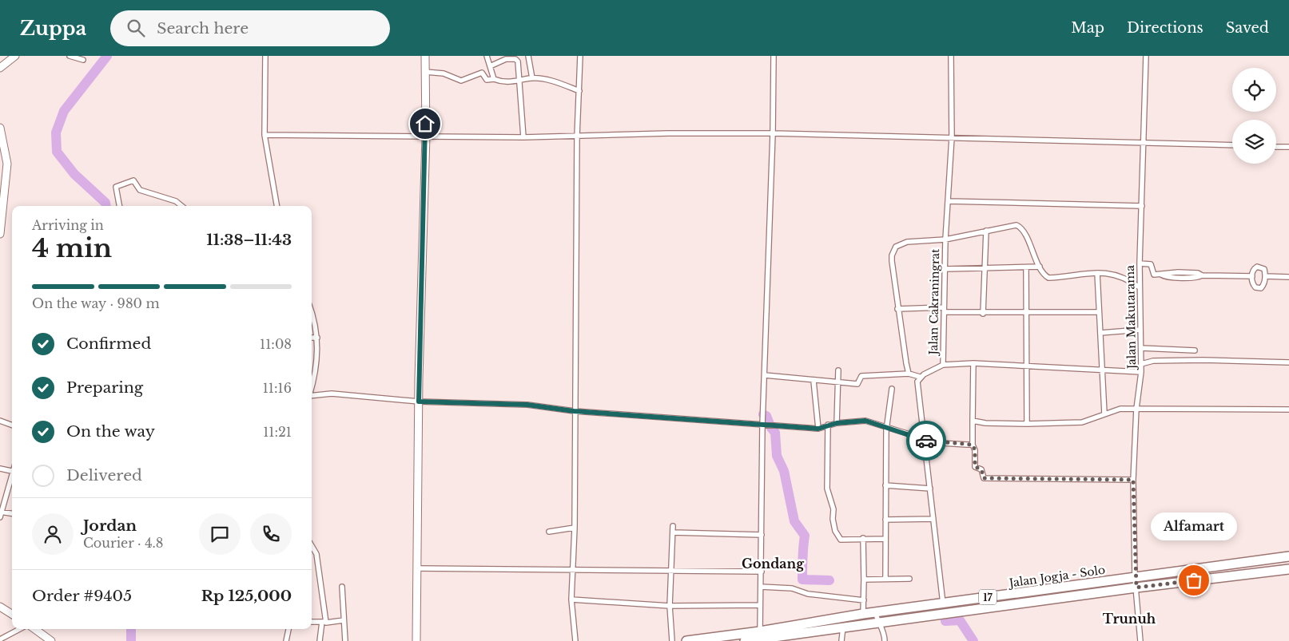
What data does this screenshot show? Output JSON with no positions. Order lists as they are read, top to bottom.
{
  "streets": {
    "highway": ["Jalan Jogja - Solo", "17"],
    "street": ["Jalan Cakraningrat", "Jalan Makutarama"]
  },
  "crossings": [
    ["Jalan Makutarama", "Jalan Jogja - Solo"]
  ],
  "districts": ["Gondang", "Trunuh"],
  "places": ["Alfamart"],
  "page": {
    "header": "Zuppa",
    "search": "Search here",
    "nav": ["Map", "Directions", "Saved"],
    "heading": ["4 min", "Arriving in", "11:38–11:43"],
    "panel": [
      "Jordan",
      "Courier · 4.8",
      "Order #9405",
      "Rp 125,000"
    ],
    "bar": "On the way · 980 m",
    "list": [
      ["Confirmed", "11:08"],
      ["Preparing", "11:16"],
      ["On the way", "11:21"],
      "Delivered"
    ],
    "bubble": "Alfamart"
  }
}
